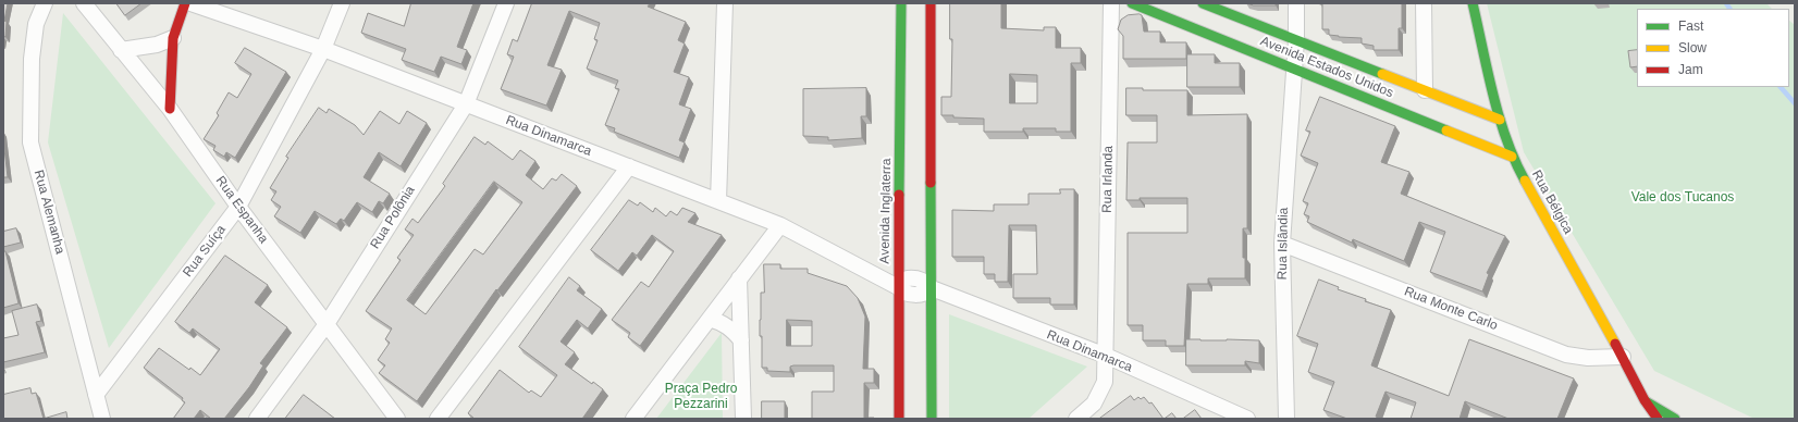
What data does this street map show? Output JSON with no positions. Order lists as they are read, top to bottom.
{
  "streets": {
    "street": [
      "Avenida Estados Unidos",
      "Rua Dinamarca",
      "Rua Irlanda",
      "Rua Bélgica",
      "Rua Espanha",
      "Avenida Inglaterra",
      "Rua Alemanha",
      "Rua Polônia",
      "Rua Islândia",
      "Rua Suíça",
      "Rua Monte Carlo"
    ]
  },
  "crossings": [
    ["Avenida Estados Unidos", "Rua Bélgica"],
    ["Avenida Estados Unidos", "Rua Islândia"],
    ["Rua Dinamarca", "Rua Irlanda"],
    ["Rua Dinamarca", "Avenida Inglaterra"],
    ["Rua Dinamarca", "Rua Polônia"],
    ["Rua Dinamarca", "Rua Suíça"],
    ["Rua Bélgica", "Rua Monte Carlo"],
    ["Rua Espanha", "Rua Polônia"],
    ["Rua Espanha", "Rua Suíça"],
    ["Rua Alemanha", "Rua Suíça"],
    ["Rua Islândia", "Rua Monte Carlo"]
  ],
  "parks": ["Vale dos Tucanos", "Praça Pedro Pezzarini"],
  "legend": ["Fast", "Slow", "Jam"]
}
